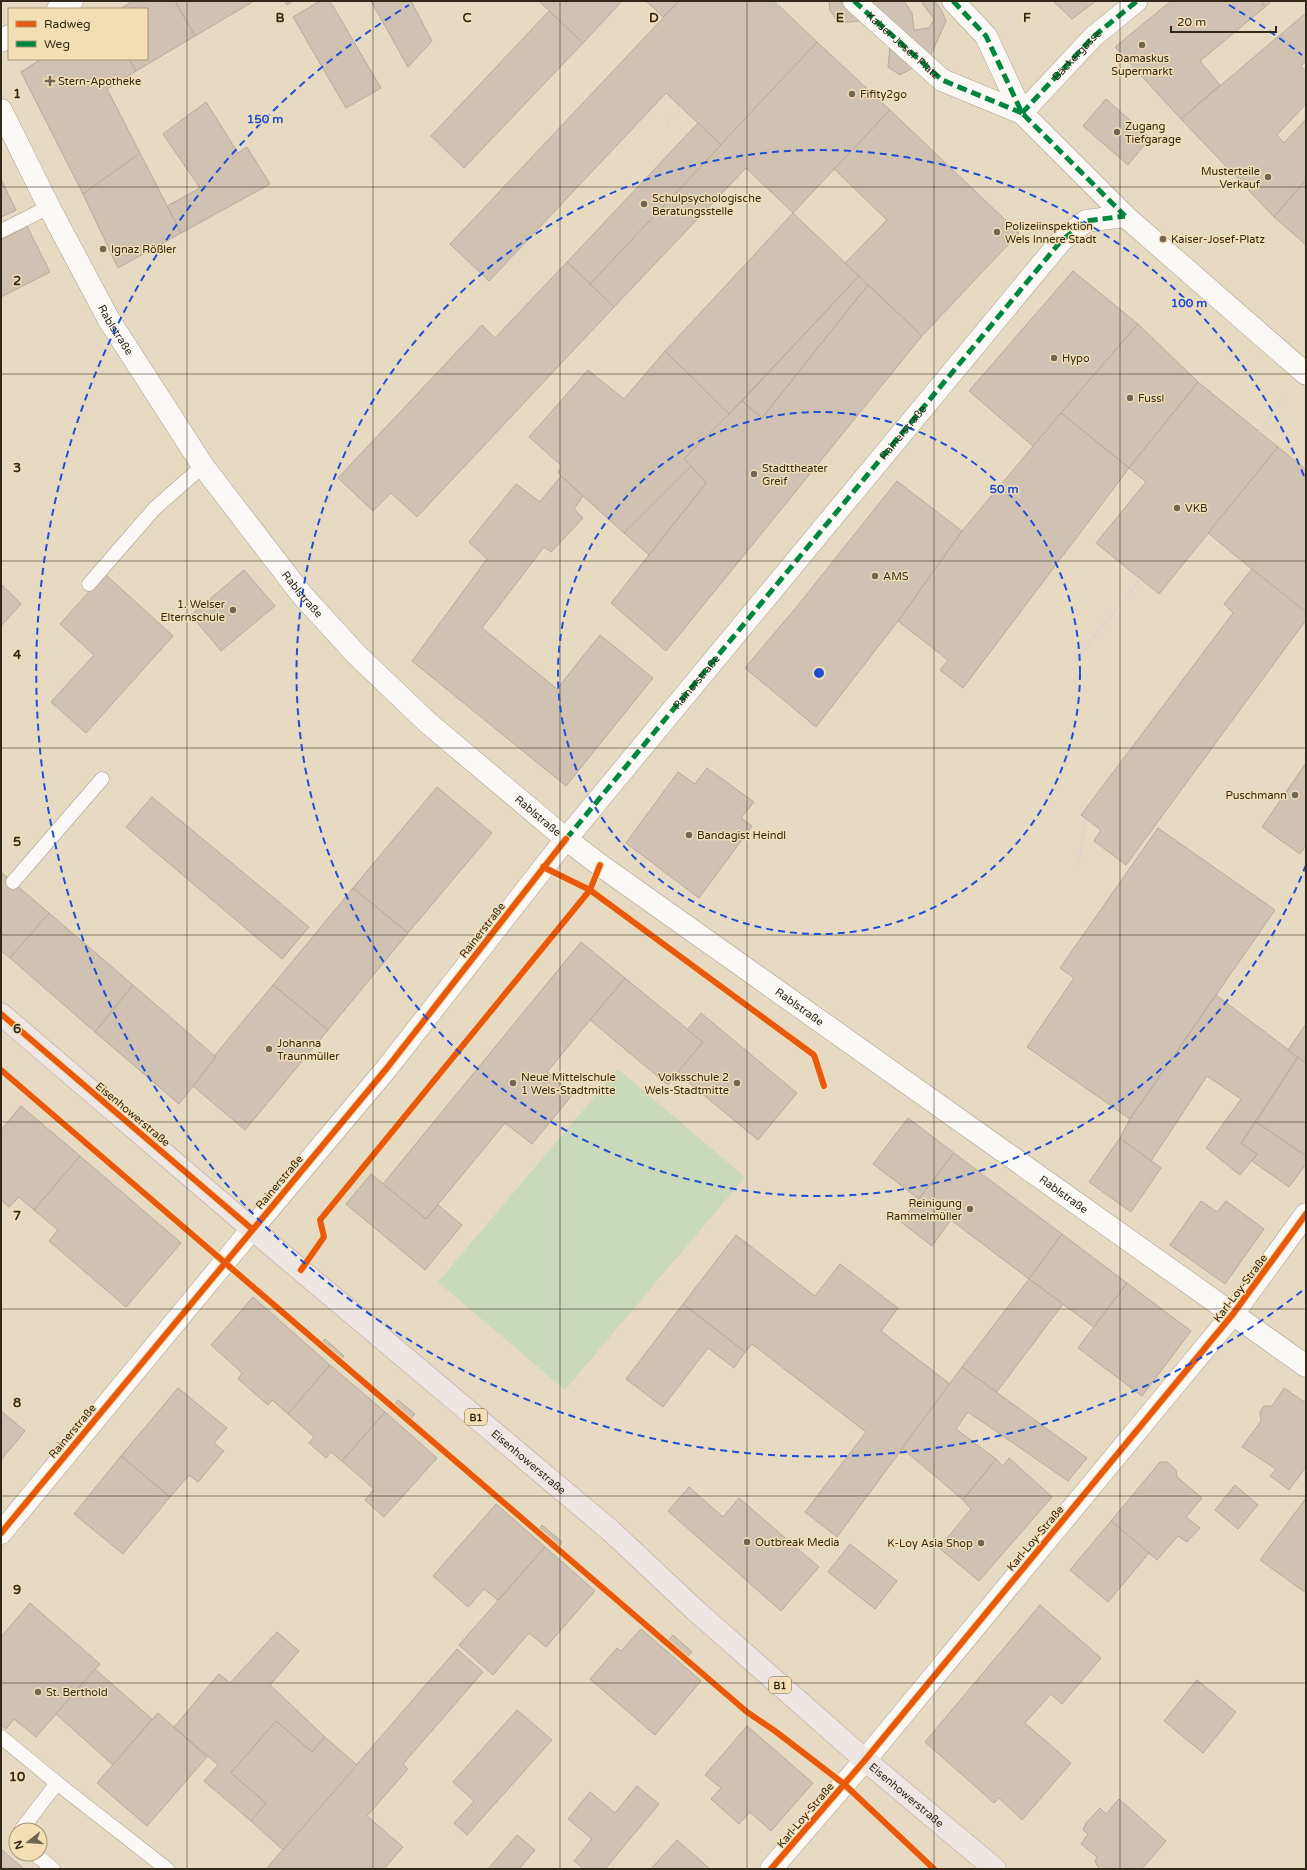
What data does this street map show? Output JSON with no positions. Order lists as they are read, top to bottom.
{
  "streets": {
    "main road": ["Eisenhowerstraße", "B1"],
    "street": [
      "Kaiser-Josef-Platz",
      "Bäckergasse",
      "Rablstraße",
      "Rainerstraße",
      "Karl-Loy-Straße"
    ]
  },
  "crossings": [
    ["Kaiser-Josef-Platz", "Bäckergasse"],
    ["Kaiser-Josef-Platz", "Rainerstraße"],
    ["Rablstraße", "Rainerstraße"],
    ["Rablstraße", "Karl-Loy-Straße"],
    ["Rainerstraße", "Eisenhowerstraße"],
    ["Eisenhowerstraße", "Karl-Loy-Straße"]
  ],
  "places": {
    "other": [
      "Damaskus Supermarkt",
      "Fifity2go",
      "Zugang Tiefgarage",
      "Musterteile Verkauf",
      "Schulpsychologische Beratungsstelle",
      "Polizeiinspektion Wels Innere Stadt",
      "Kaiser-Josef-Platz",
      "Ignaz Rößler",
      "Hypo",
      "Fussl",
      "Stadttheater Greif",
      "VKB",
      "AMS",
      "1. Welser Elternschule",
      "Puschmann",
      "Bandagist Heindl",
      "Johanna Traunmüller",
      "Neue Mittelschule 1 Wels-Stadtmitte",
      "Volksschule 2 Wels-Stadtmitte",
      "Reinigung Rammelmüller",
      "Outbreak Media",
      "K-Loy Asia Shop",
      "St. Berthold"
    ],
    "health": ["Stern-Apotheke"]
  },
  "legend": ["Radweg", "Weg"],
  "scale_bar": "20 m",
  "north": "left",
  "grid": {
    "columns": [
      "B",
      "C",
      "D",
      "E",
      "F"
    ],
    "rows": [
      "1",
      "2",
      "3",
      "4",
      "5",
      "6",
      "7",
      "8",
      "9",
      "10"
    ]
  },
  "rings": ["150 m", "100 m", "50 m"]
}
